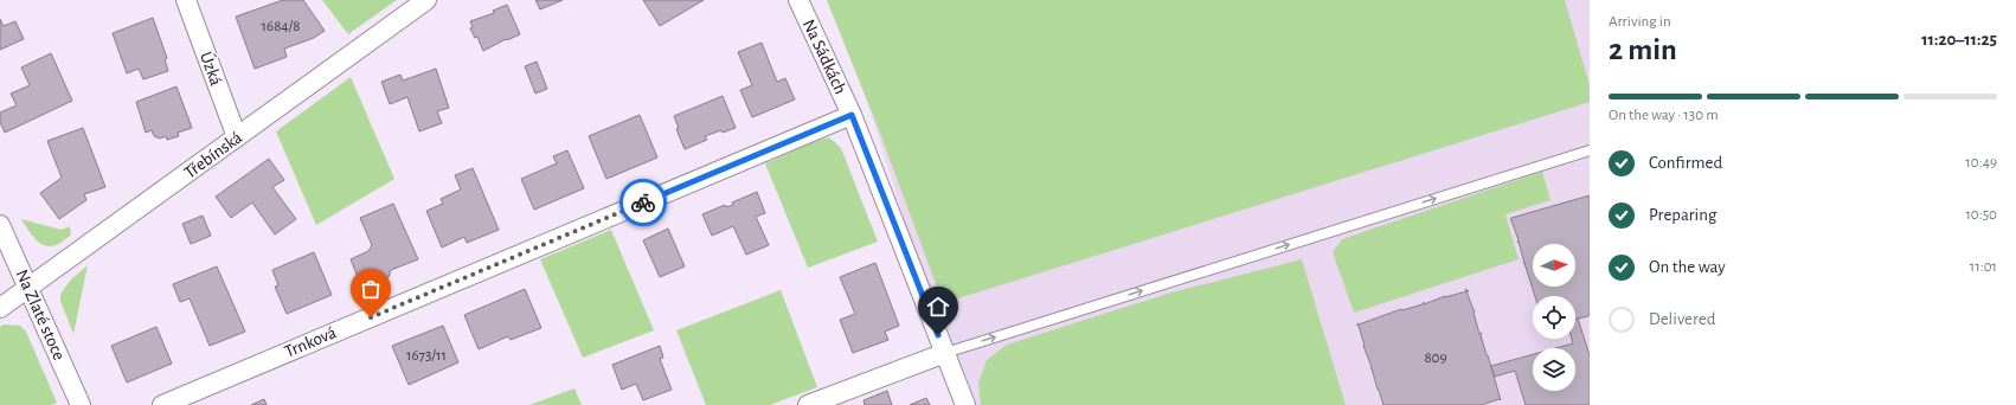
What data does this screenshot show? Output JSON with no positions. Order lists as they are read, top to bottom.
{
  "streets": {
    "street": [
      "Na Sádkách",
      "Úzká",
      "Třebínská",
      "Na Zlaté stoce",
      "Trnková"
    ]
  },
  "crossings": [
    ["Na Sádkách", "Trnková"],
    ["Úzká", "Třebínská"],
    ["Třebínská", "Na Zlaté stoce"]
  ],
  "house_numbers": ["1684/8", "1673/11", "809"],
  "north": "right",
  "page": {
    "heading": ["2 min", "Arriving in", "11:20–11:25"],
    "bar": "On the way · 130 m",
    "list": [
      ["Confirmed", "10:49"],
      ["Preparing", "10:50"],
      ["On the way", "11:01"],
      "Delivered"
    ]
  }
}
